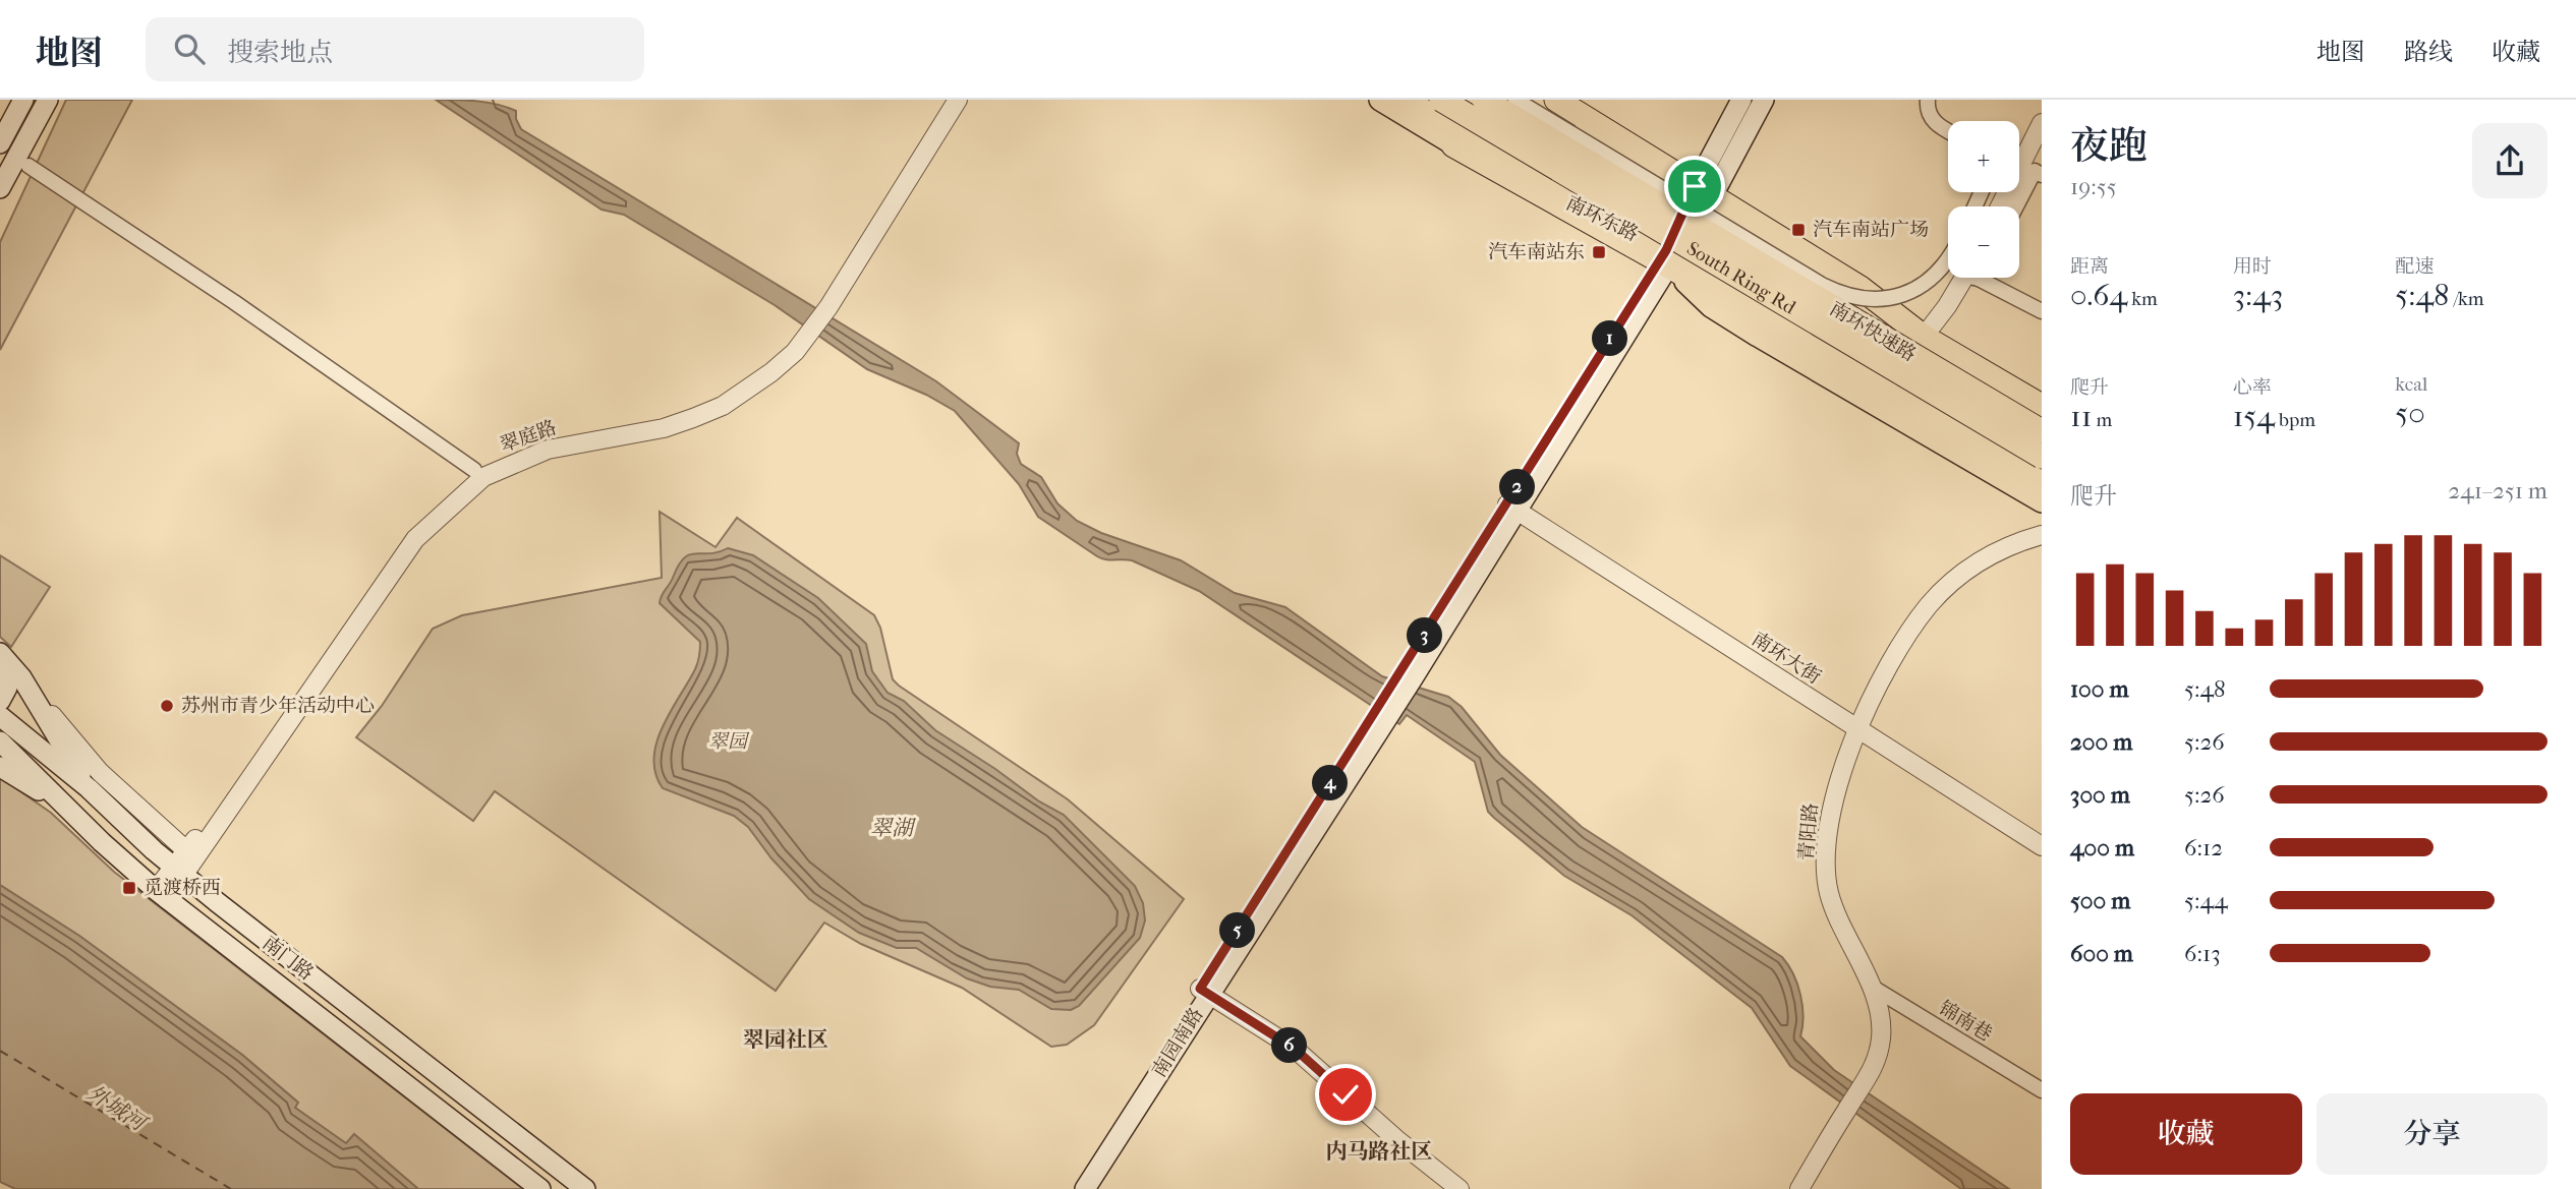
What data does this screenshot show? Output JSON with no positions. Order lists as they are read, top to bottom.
{
  "streets": {
    "highway": ["South Ring Rd", "南环快速路"],
    "main road": ["南门路", "南园南路"],
    "street": [
      "翠庭路",
      "南环大街",
      "青阳路",
      "锦南巷"
    ]
  },
  "crossings": [
    ["翠庭路", "南门路"],
    ["南环大街", "青阳路"],
    ["南环大街", "南园南路"],
    ["青阳路", "锦南巷"]
  ],
  "districts": ["翠园社区", "内马路社区"],
  "water": ["翠湖", "外城河"],
  "parks": ["翠园"],
  "places": {
    "transit": ["汽车南站广场", "汽车南站东", "觅渡桥西"],
    "other": ["苏州市青少年活动中心"]
  },
  "page": {
    "header": "地图",
    "search": "搜索地点",
    "nav": ["地图", "路线", "收藏"],
    "heading": ["夜跑", "19:55"],
    "map_buttons": ["+", "−"],
    "stats": [
      ["距离", "0.64 km"],
      ["用时", "3:43"],
      ["配速", "5:48 /km"],
      ["爬升", "11 m"],
      ["心率", "154 bpm"],
      ["kcal", "50"]
    ],
    "pins": [
      "1",
      "2",
      "3",
      "4",
      "5",
      "6"
    ],
    "chart": ["爬升", "241–251 m"],
    "list": [
      {
        "name": "100 m",
        "note": "5:48"
      },
      {
        "name": "200 m",
        "note": "5:26"
      },
      {
        "name": "300 m",
        "note": "5:26"
      },
      {
        "name": "400 m",
        "note": "6:12"
      },
      {
        "name": "500 m",
        "note": "5:44"
      },
      {
        "name": "600 m",
        "note": "6:13"
      }
    ],
    "buttons": ["收藏", "分享"]
  }
}
